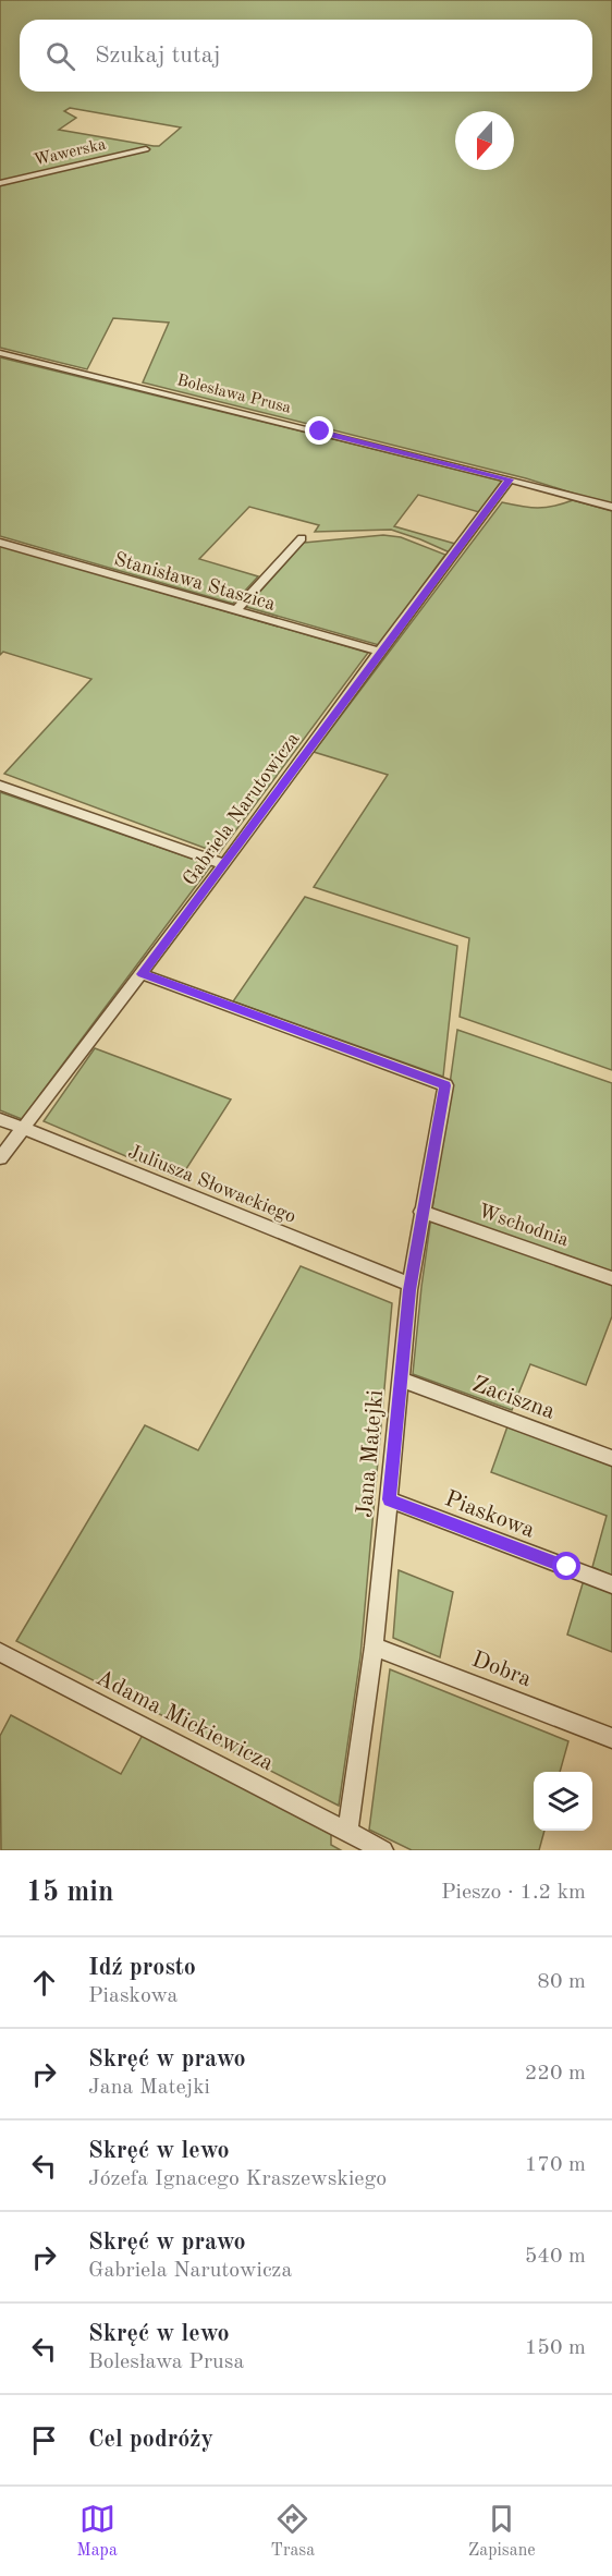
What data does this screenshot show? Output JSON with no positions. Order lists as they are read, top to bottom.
{
  "streets": {
    "street": [
      "Wawerska",
      "Bolesława Prusa",
      "Stanisława Staszica",
      "Gabriela Narutowicza",
      "Juliusza Słowackiego",
      "Wschodnia",
      "Zaciszna",
      "Jana Matejki",
      "Piaskowa",
      "Dobra",
      "Adama Mickiewicza"
    ]
  },
  "crossings": [
    ["Bolesława Prusa", "Gabriela Narutowicza"],
    ["Stanisława Staszica", "Gabriela Narutowicza"],
    ["Gabriela Narutowicza", "Juliusza Słowackiego"],
    ["Gabriela Narutowicza", "Jana Matejki"],
    ["Juliusza Słowackiego", "Jana Matejki"],
    ["Wschodnia", "Jana Matejki"],
    ["Zaciszna", "Jana Matejki"],
    ["Jana Matejki", "Piaskowa"],
    ["Jana Matejki", "Dobra"],
    ["Jana Matejki", "Adama Mickiewicza"]
  ],
  "north": "bottom",
  "page": {
    "search": "Szukaj tutaj",
    "heading": ["15 min", "Pieszo · 1.2 km"],
    "list": [
      ["Idź prosto", "Piaskowa", "80 m"],
      ["Skręć w prawo", "Jana Matejki", "220 m"],
      ["Skręć w lewo", "Józefa Ignacego Kraszewskiego", "170 m"],
      ["Skręć w prawo", "Gabriela Narutowicza", "540 m"],
      ["Skręć w lewo", "Bolesława Prusa", "150 m"],
      "Cel podróży"
    ],
    "nav": ["Mapa", "Trasa", "Zapisane"]
  }
}
